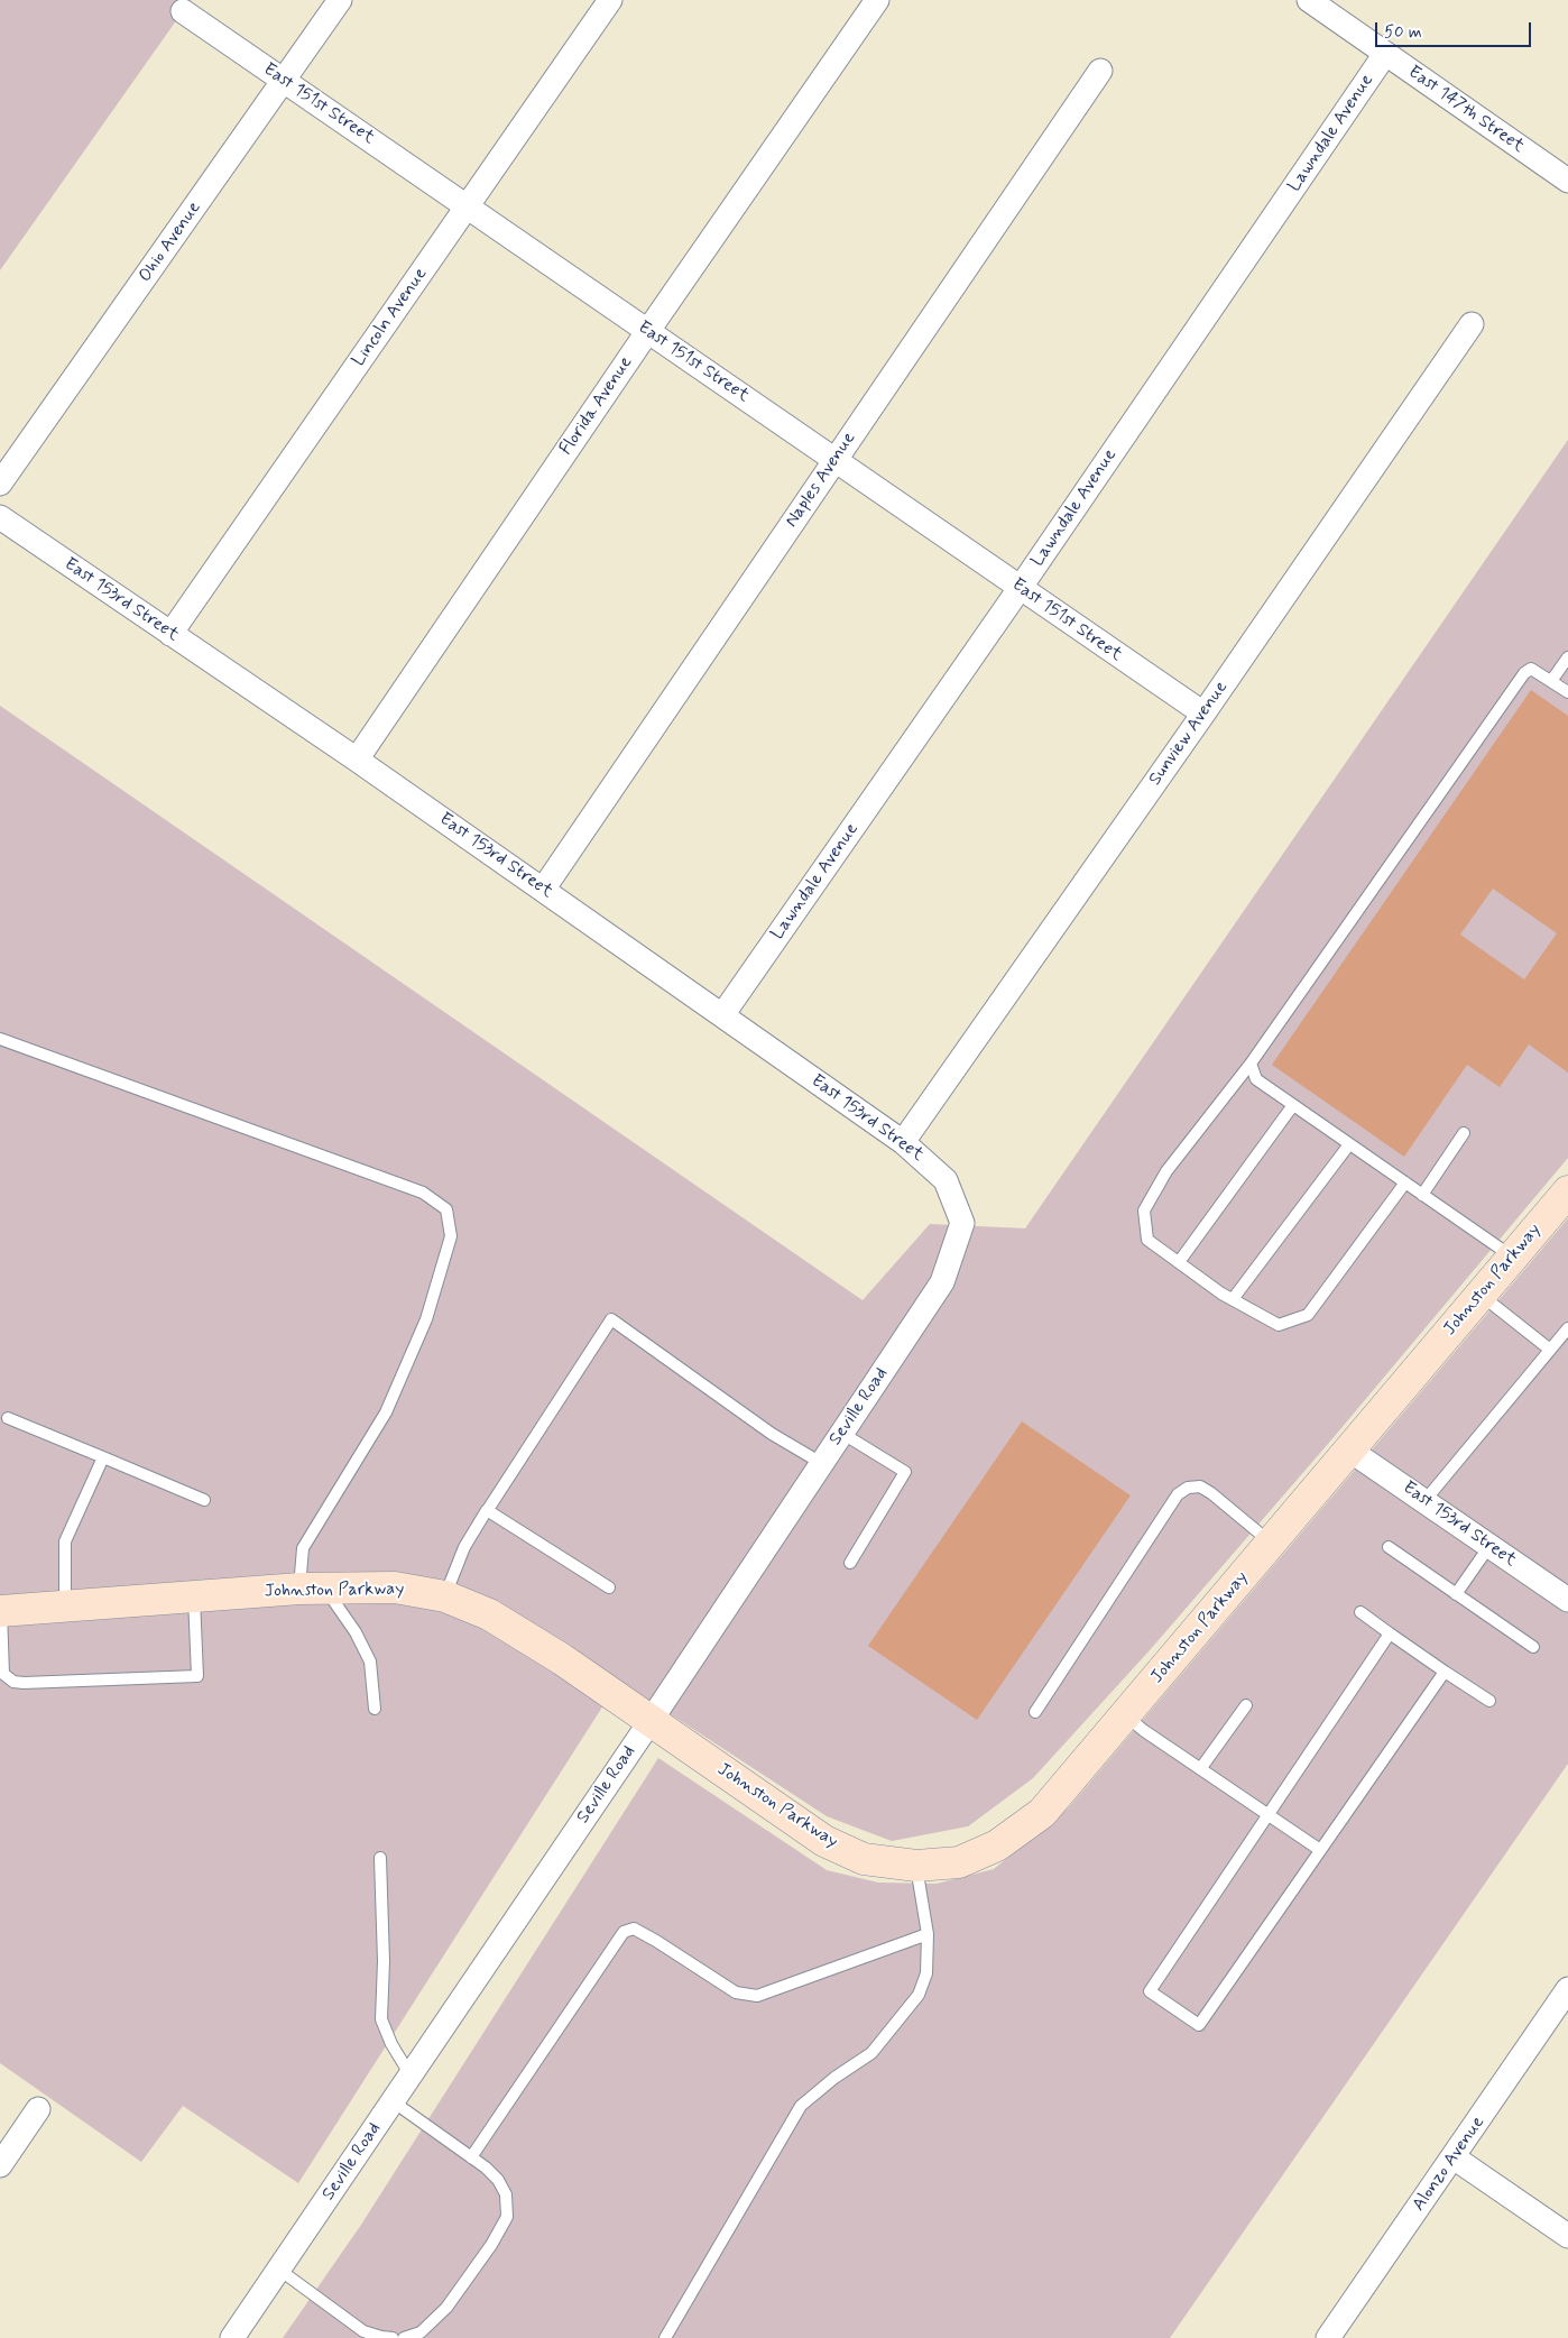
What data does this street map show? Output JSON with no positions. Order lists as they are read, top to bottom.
{
  "streets": {
    "street": [
      "East 151st Street",
      "East 147th Street",
      "Lawndale Avenue",
      "Ohio Avenue",
      "Lincoln Avenue",
      "Florida Avenue",
      "Naples Avenue",
      "East 153rd Street",
      "Sunview Avenue",
      "Johnston Parkway",
      "Seville Road",
      "Alonzo Avenue"
    ]
  },
  "crossings": [
    ["East 151st Street", "Lawndale Avenue"],
    ["East 151st Street", "Ohio Avenue"],
    ["East 151st Street", "Lincoln Avenue"],
    ["East 151st Street", "Florida Avenue"],
    ["East 151st Street", "Naples Avenue"],
    ["East 151st Street", "Sunview Avenue"],
    ["East 147th Street", "Lawndale Avenue"],
    ["Lawndale Avenue", "East 153rd Street"],
    ["Lincoln Avenue", "East 153rd Street"],
    ["Florida Avenue", "East 153rd Street"],
    ["Naples Avenue", "East 153rd Street"],
    ["East 153rd Street", "Sunview Avenue"],
    ["East 153rd Street", "Johnston Parkway"],
    ["East 153rd Street", "Seville Road"],
    ["Johnston Parkway", "Seville Road"]
  ],
  "scale_bar": "50 m"
}
